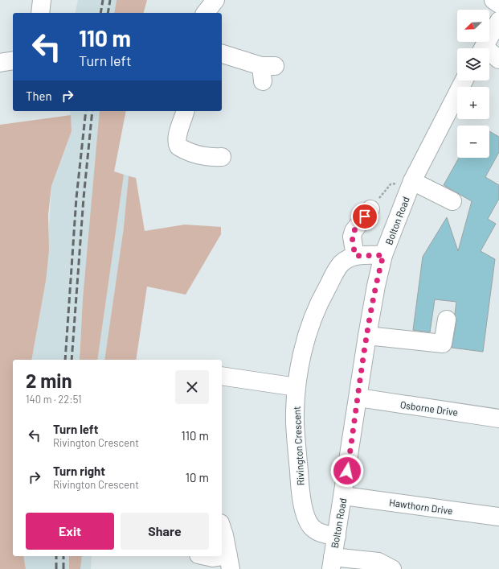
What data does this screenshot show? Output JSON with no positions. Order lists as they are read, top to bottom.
{
  "streets": {
    "street": [
      "Bolton Road",
      "Osborne Drive",
      "Rivington Crescent",
      "Hawthorn Drive"
    ]
  },
  "crossings": [
    ["Bolton Road", "Osborne Drive"],
    ["Bolton Road", "Rivington Crescent"],
    ["Bolton Road", "Hawthorn Drive"]
  ],
  "north": "bottom left",
  "page": {
    "map_buttons": ["+", "−"],
    "turn": ["110 m", "Turn left"],
    "then": "Then",
    "heading": ["2 min", "140 m · 22:51"],
    "list": [
      {
        "name": "Turn left",
        "note": "Rivington Crescent",
        "value": "110 m"
      },
      {
        "name": "Turn right",
        "note": "Rivington Crescent",
        "value": "10 m"
      }
    ],
    "buttons": ["Exit", "Share"]
  }
}
